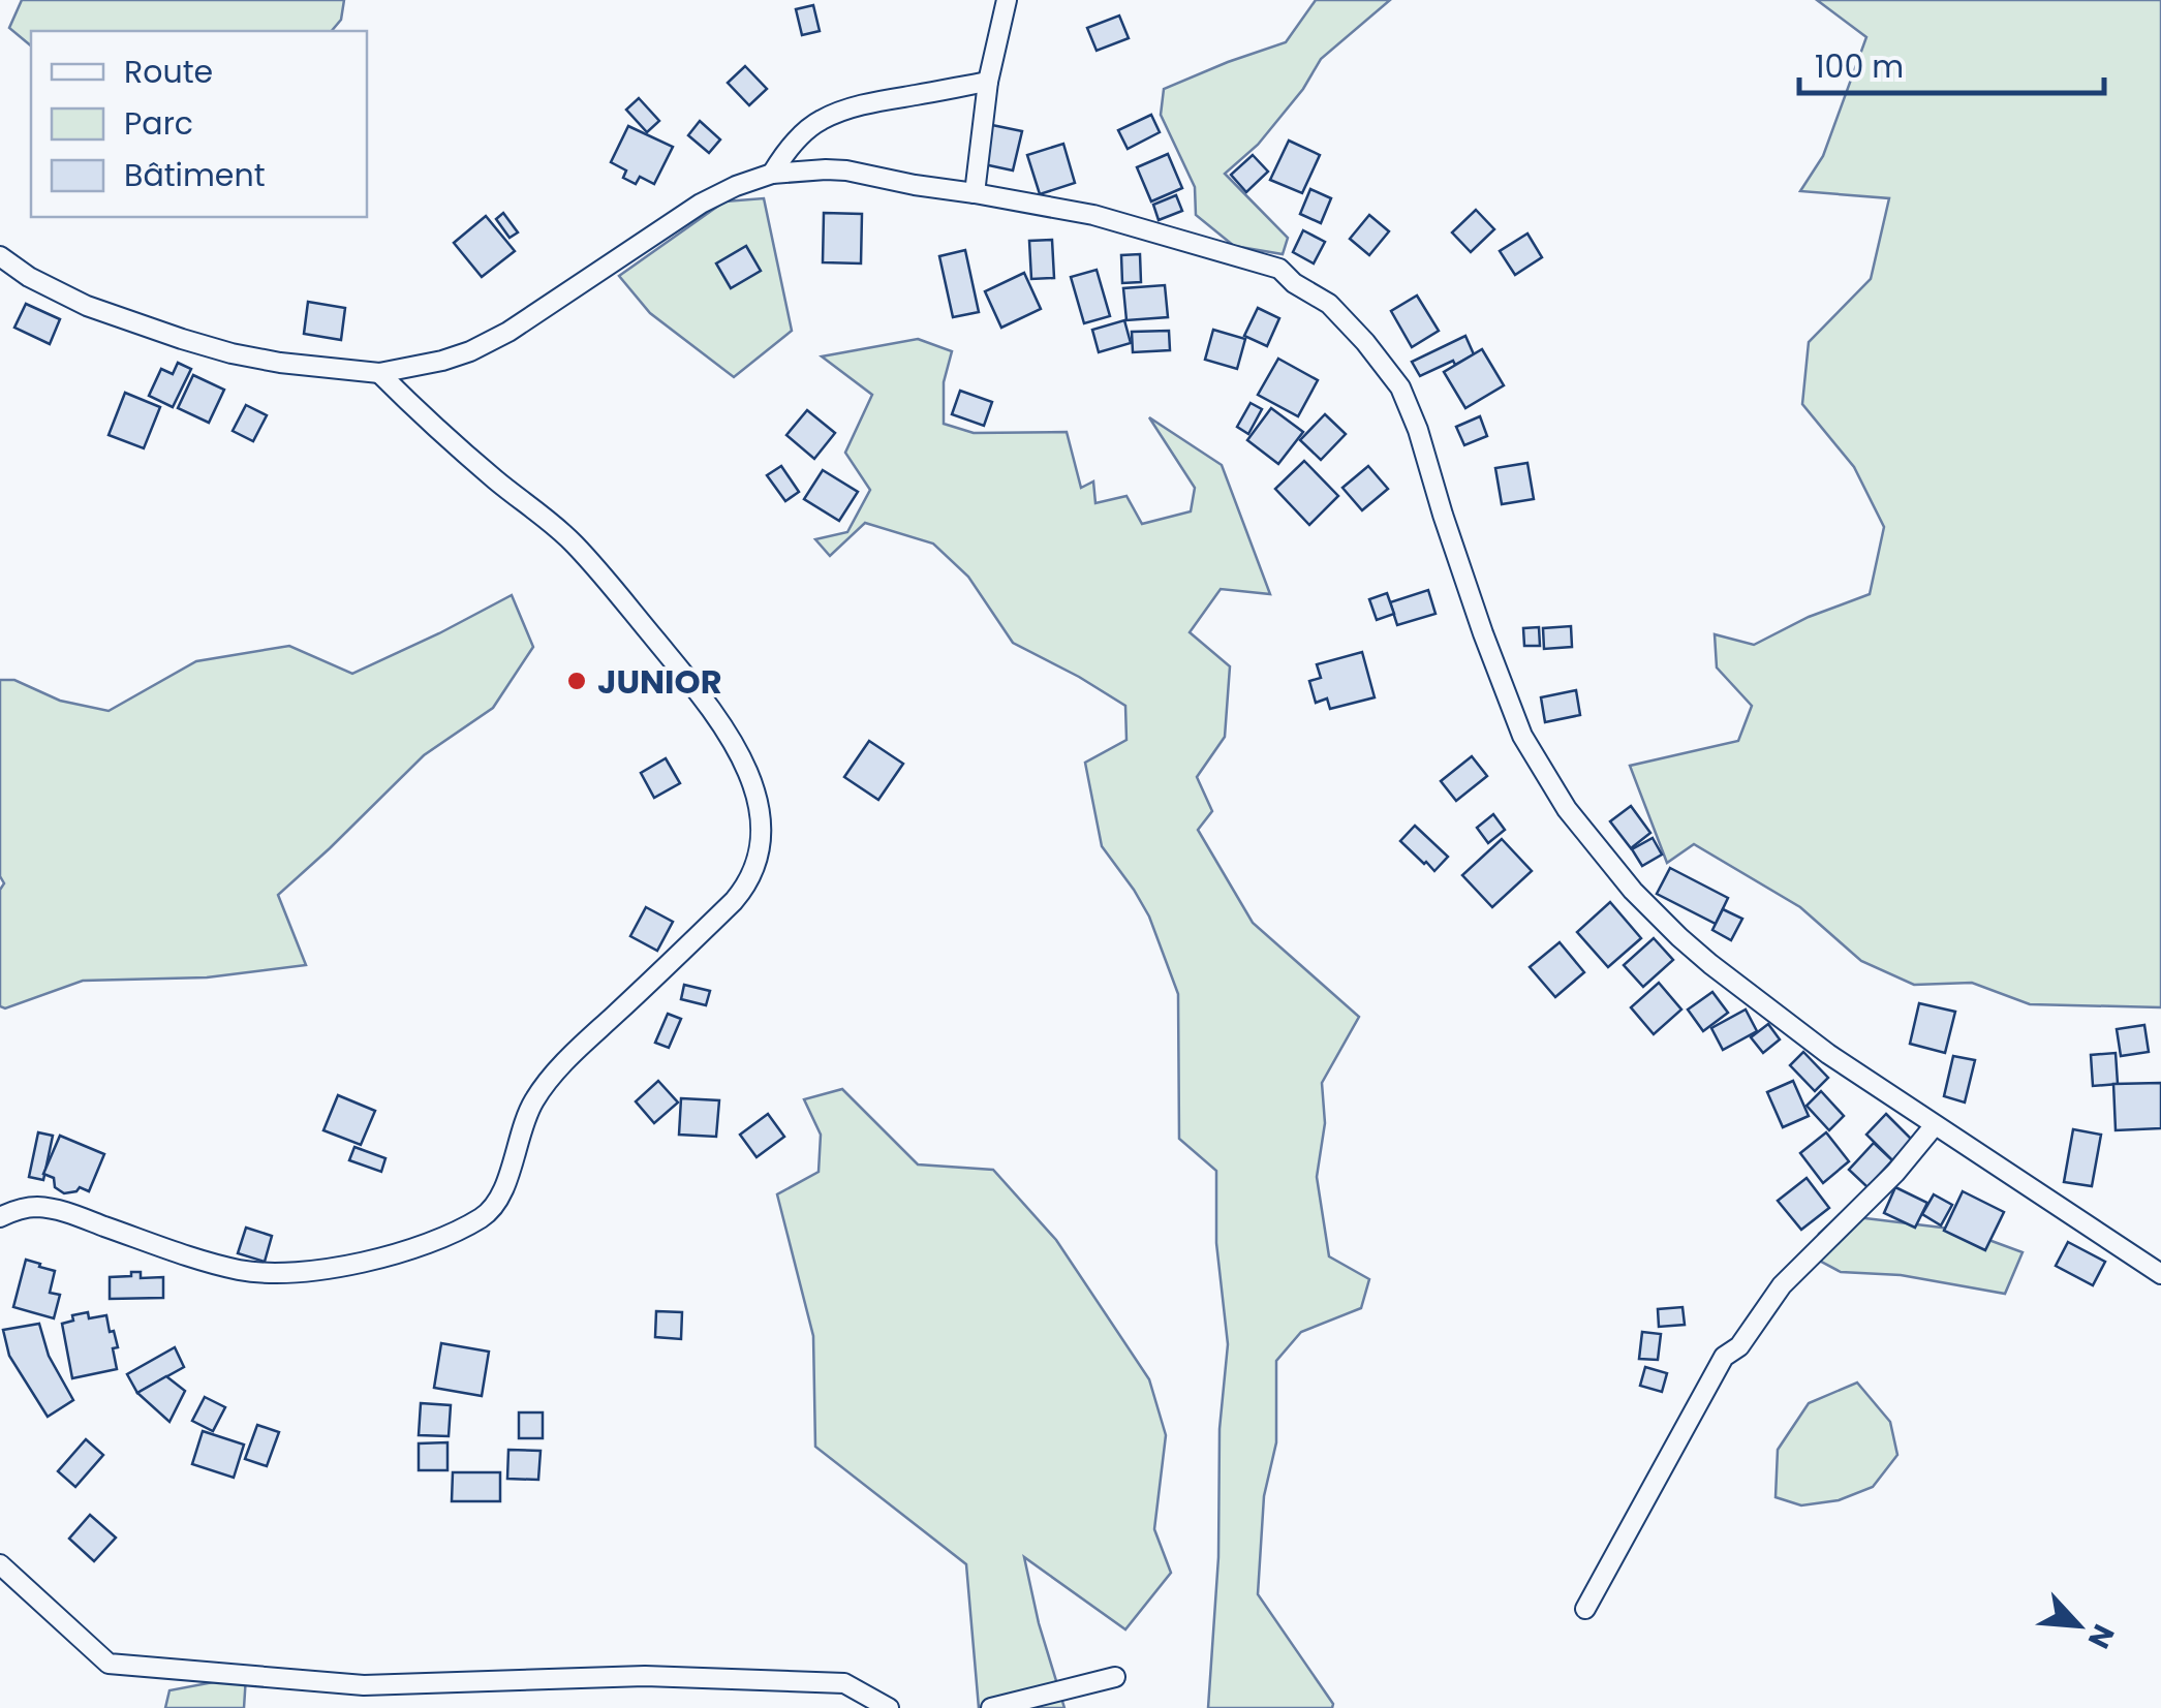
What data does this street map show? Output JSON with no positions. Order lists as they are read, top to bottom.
{
  "places": ["JUNIOR"],
  "legend": ["Route", "Parc", "Bâtiment"],
  "scale_bar": "100 m",
  "north": "bottom right"
}
